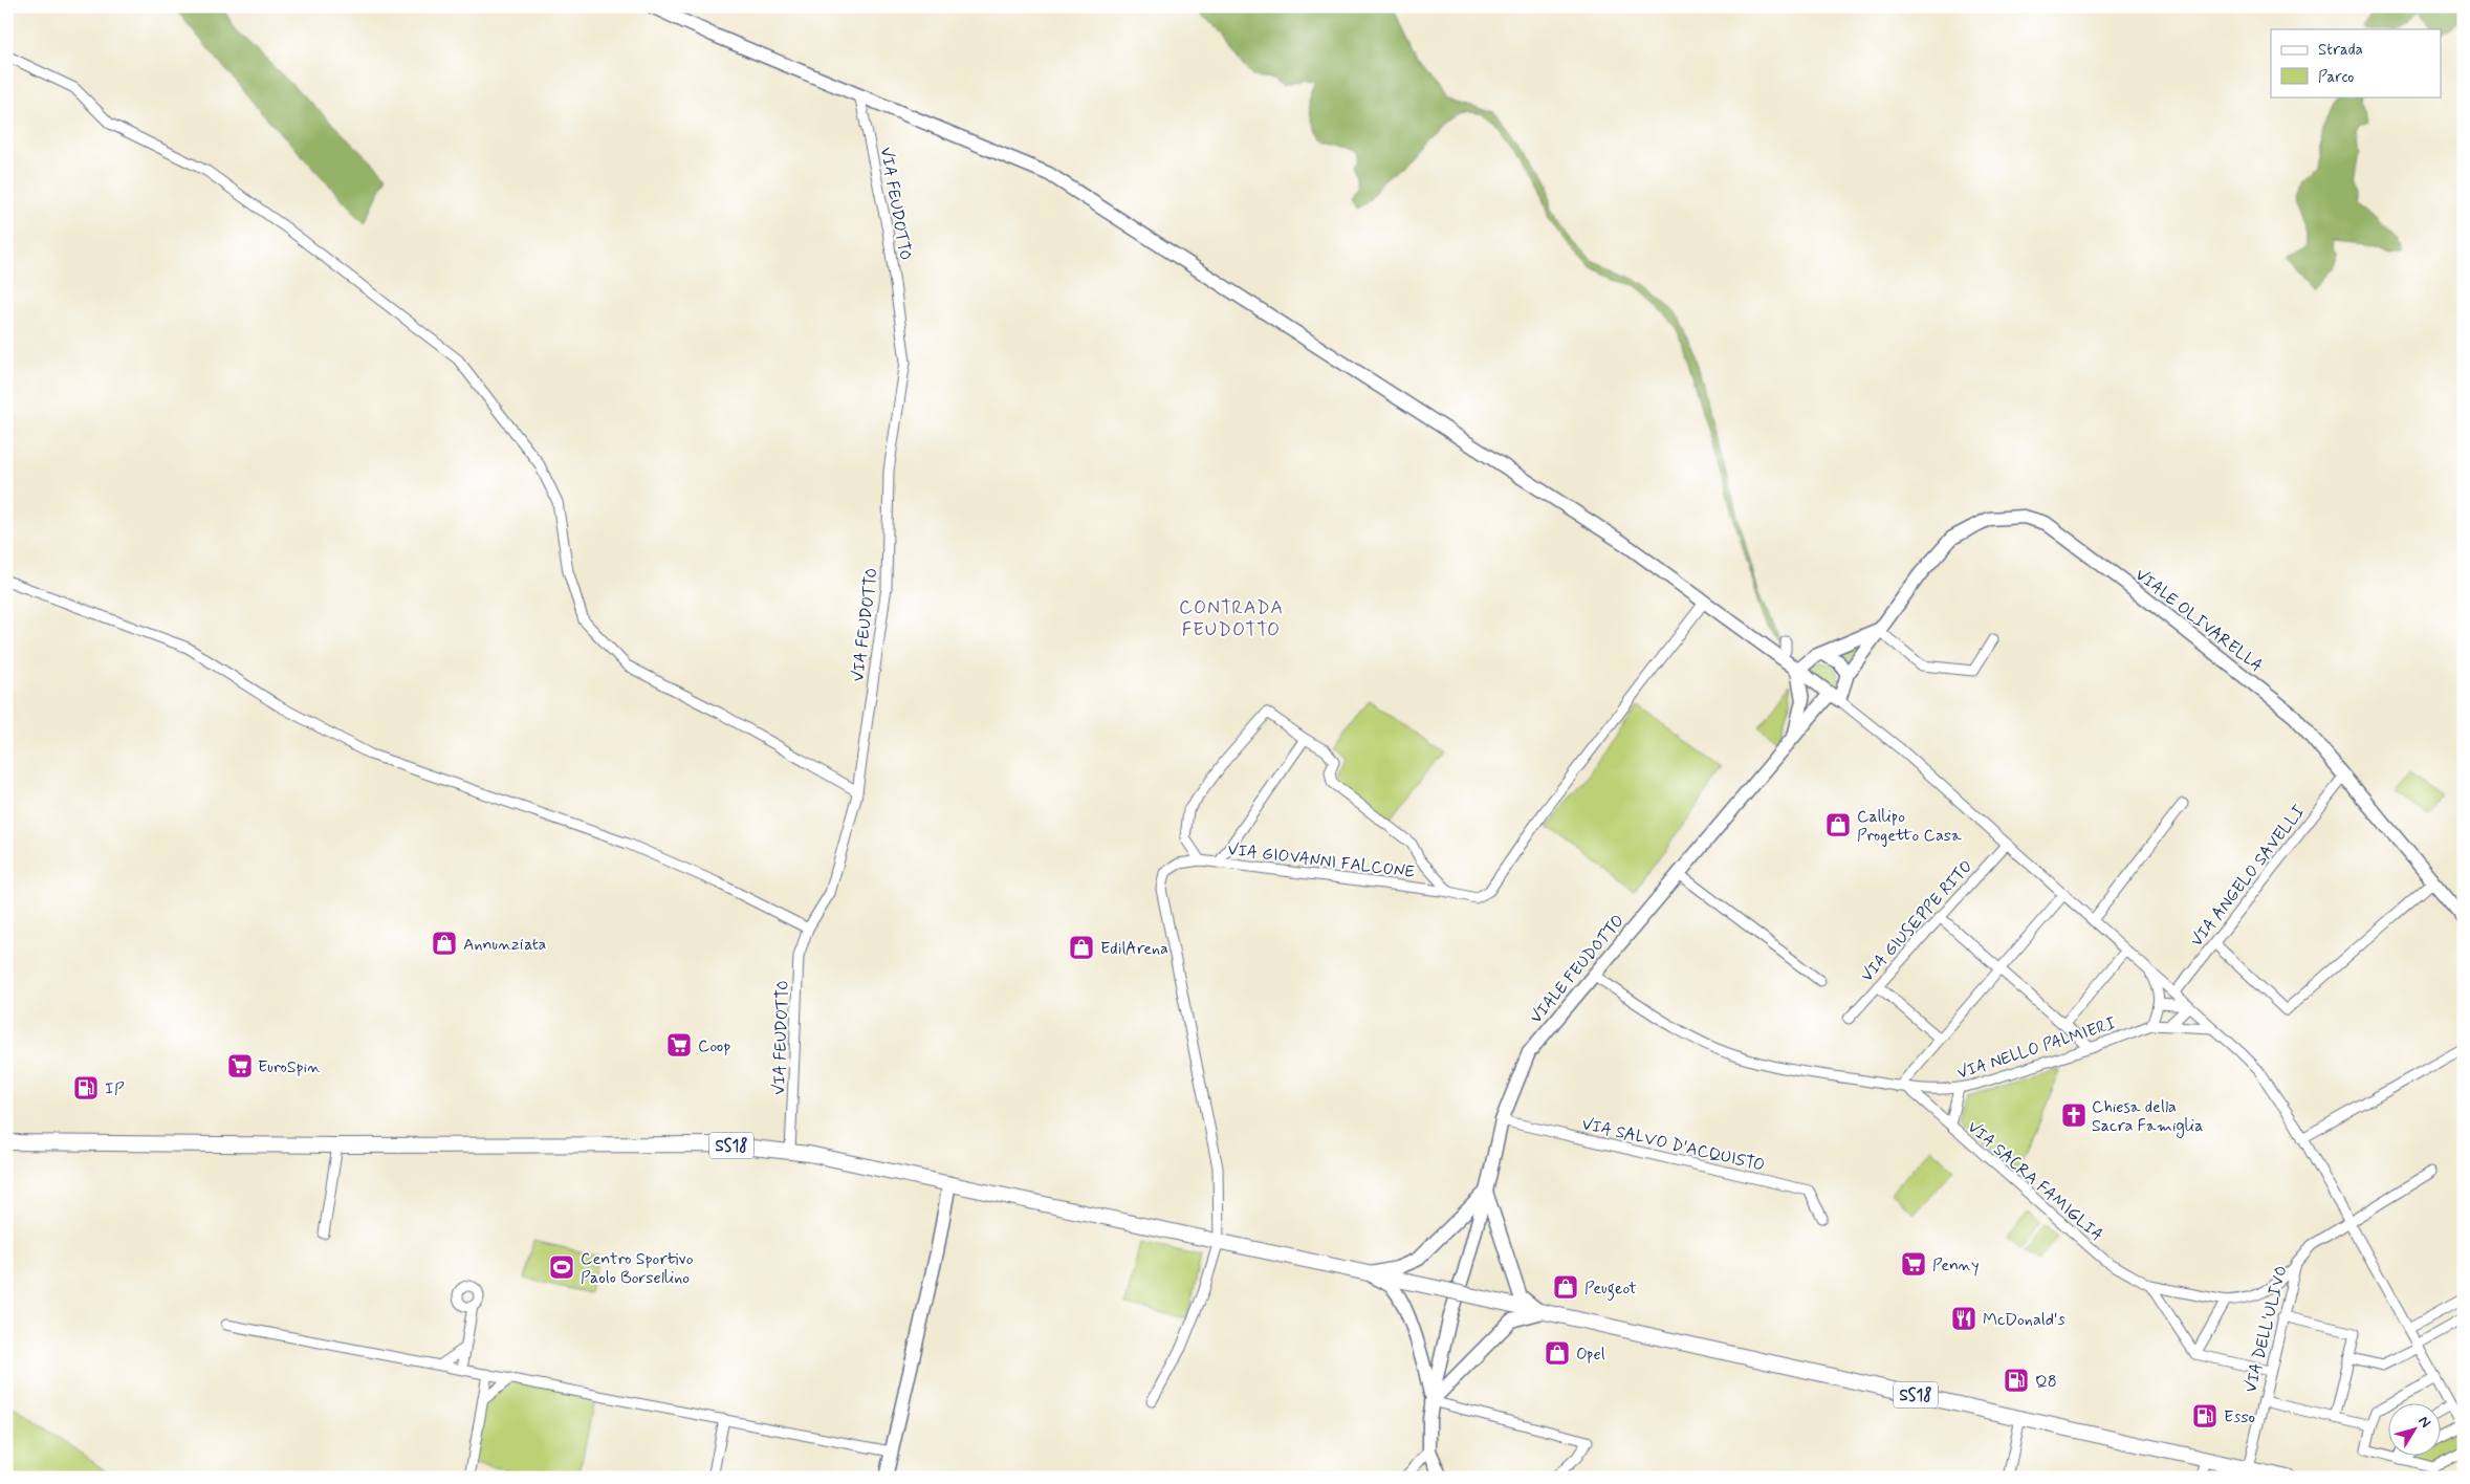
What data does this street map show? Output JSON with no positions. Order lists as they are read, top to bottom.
{
  "streets": {
    "main road": ["SS18"],
    "street": [
      "VIA FEUDOTTO",
      "VIALE OLIVARELLA",
      "VIA GIOVANNI FALCONE",
      "VIA ANGELO SAVELLI",
      "VIA GIUSEPPE RITO",
      "VIALE FEUDOTTO",
      "VIA NELLO PALMIERI",
      "VIA SALVO D'ACQUISTO",
      "VIA SACRA FAMIGLIA",
      "VIA DELL'ULIVO"
    ]
  },
  "crossings": [
    ["VIA FEUDOTTO", "SS18"],
    ["VIALE OLIVARELLA", "VIA ANGELO SAVELLI"],
    ["VIALE OLIVARELLA", "VIALE FEUDOTTO"],
    ["VIA GIOVANNI FALCONE", "SS18"],
    ["VIALE FEUDOTTO", "VIA NELLO PALMIERI"],
    ["VIALE FEUDOTTO", "VIA SALVO D'ACQUISTO"],
    ["VIA NELLO PALMIERI", "VIA SACRA FAMIGLIA"],
    ["SS18", "VIA DELL'ULIVO"],
    ["VIA SACRA FAMIGLIA", "VIA DELL'ULIVO"]
  ],
  "districts": ["CONTRADA FEUDOTTO"],
  "places": {
    "shop": [
      "Callipo Progetto Casa",
      "Annunziata",
      "EdilArena",
      "Peugeot",
      "Opel"
    ],
    "supermarket": ["Coop", "EuroSpin", "Penny"],
    "fuel station": ["IP", "Q8", "Esso"],
    "church": ["Chiesa della Sacra Famiglia"],
    "sports": ["Centro Sportivo Paolo Borsellino"],
    "restaurant": ["McDonald's"]
  },
  "legend": ["Strada", "Parco"],
  "north": "top right"
}
